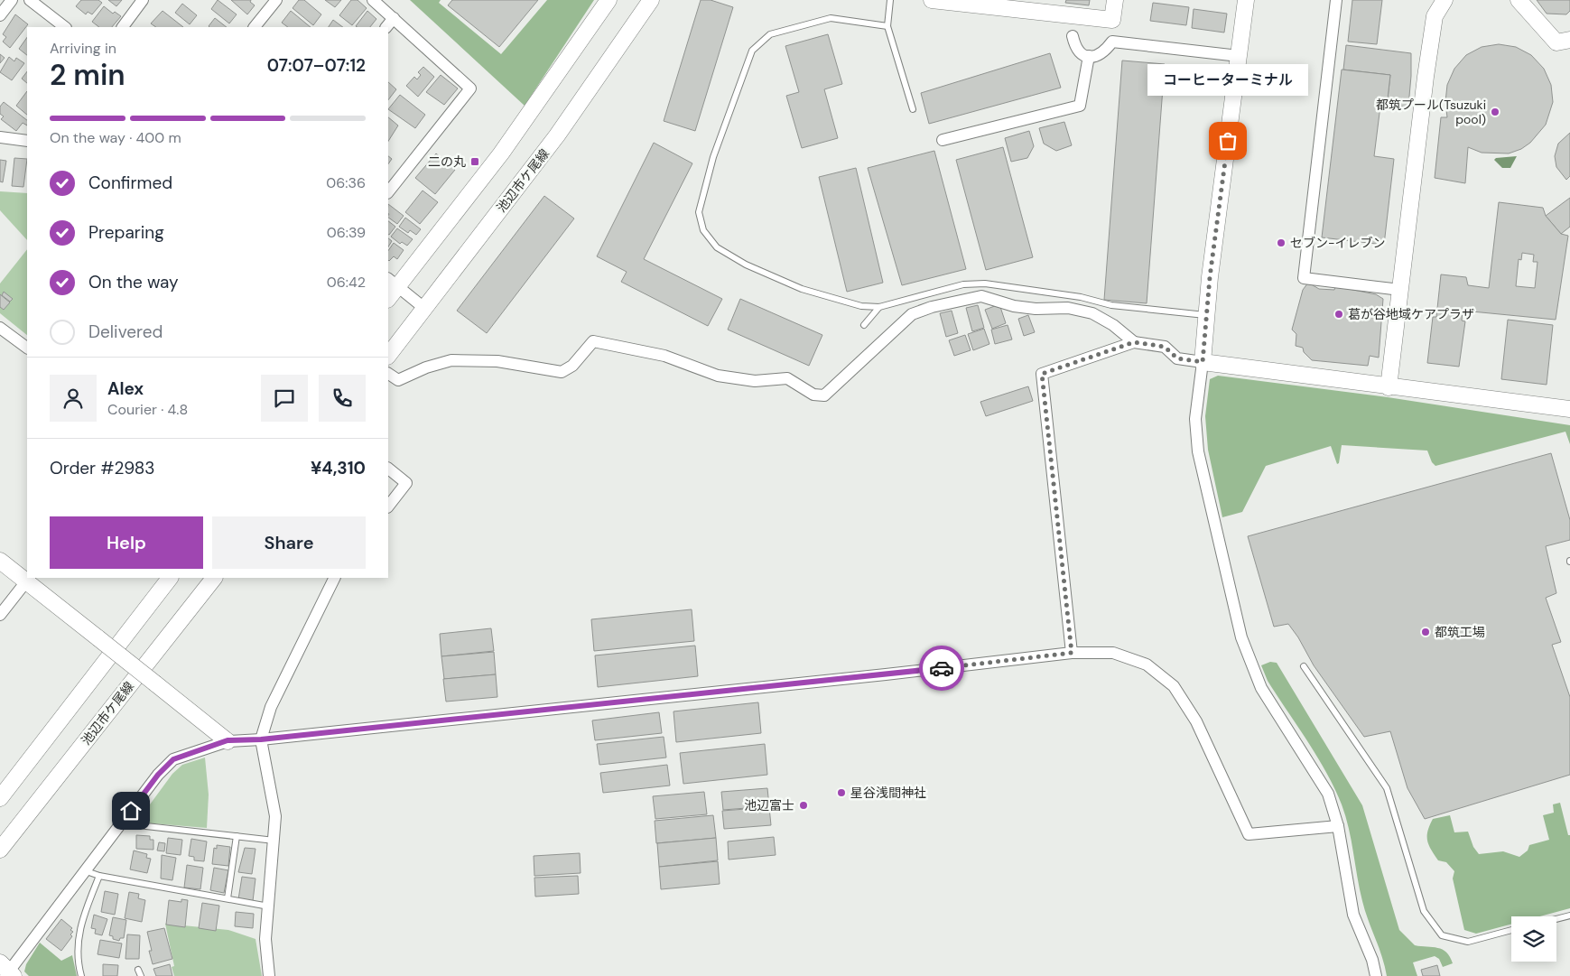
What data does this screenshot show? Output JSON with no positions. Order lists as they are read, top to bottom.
{
  "streets": {
    "street": ["池辺市ケ尾線"]
  },
  "places": {
    "other": [
      "都筑プール(Tsuzuki pool)",
      "コーヒーターミナル",
      "セブン-イレブン",
      "葛が谷地域ケアプラザ",
      "都筑工場",
      "星谷浅間神社",
      "池辺富士"
    ],
    "transit": ["二の丸"]
  },
  "page": {
    "heading": ["2 min", "Arriving in", "07:07–07:12"],
    "panel": [
      "Alex",
      "Courier · 4.8",
      "Order #2983",
      "¥4,310"
    ],
    "bubble": "コーヒーターミナル",
    "bar": "On the way · 400 m",
    "list": [
      ["Confirmed", "06:36"],
      ["Preparing", "06:39"],
      ["On the way", "06:42"],
      "Delivered"
    ],
    "buttons": ["Help", "Share"]
  }
}
